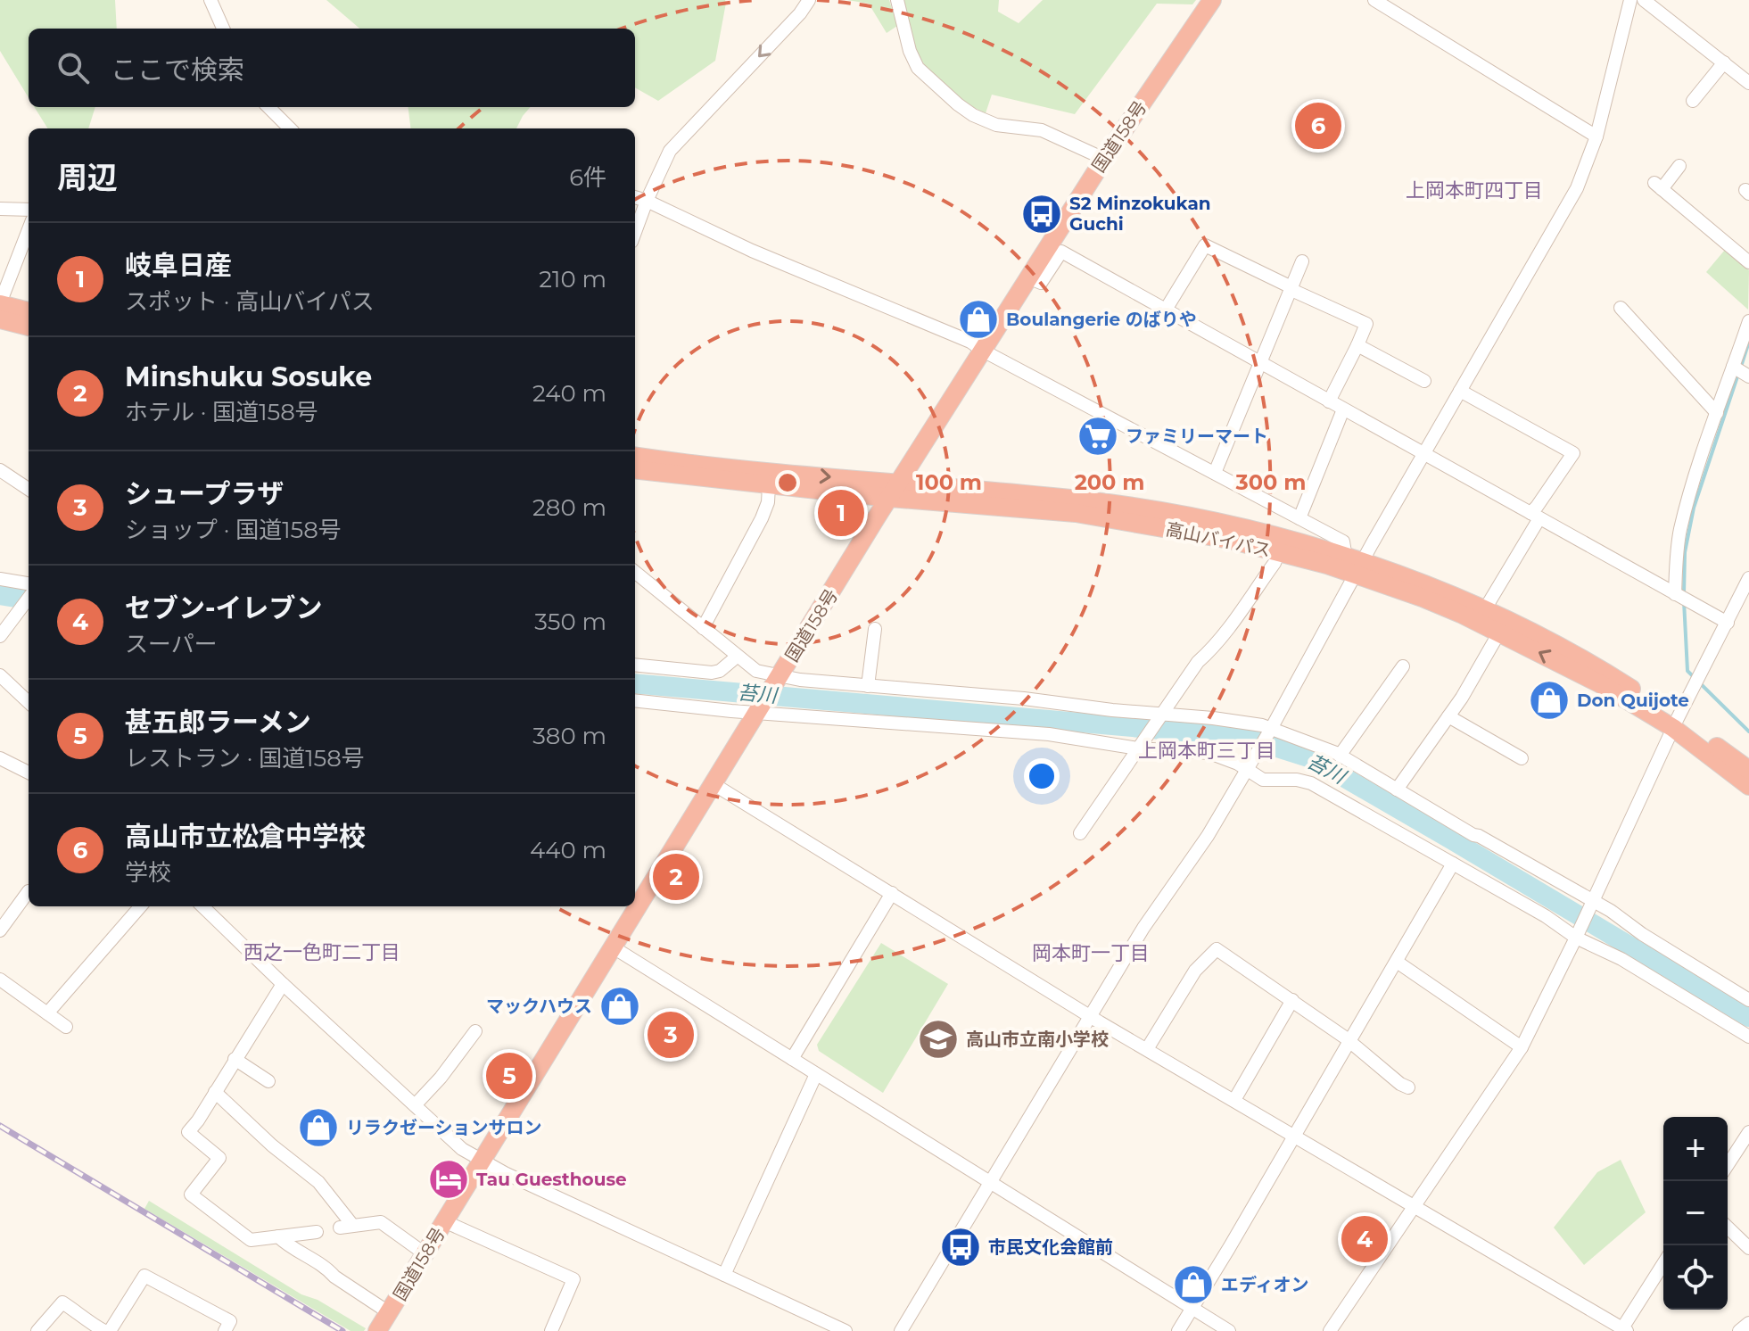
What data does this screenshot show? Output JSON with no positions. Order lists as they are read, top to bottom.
{
  "streets": {
    "highway": ["国道158号", "高山バイパス"]
  },
  "crossings": [
    ["国道158号", "高山バイパス"]
  ],
  "districts": [
    "上岡本町四丁目",
    "上岡本町三丁目",
    "西之一色町二丁目",
    "岡本町一丁目"
  ],
  "water": ["苔川"],
  "places": {
    "bus stop": ["S2 Minzokukan Guchi", "市民文化会館前"],
    "shop": [
      "Boulangerie のばりや",
      "Don Quijote",
      "マックハウス",
      "リラクゼーションサロン",
      "エディオン"
    ],
    "supermarket": ["ファミリーマート"],
    "school or university": ["高山市立南小学校"],
    "hotel": ["Tau Guesthouse"]
  },
  "page": {
    "search": "ここで検索",
    "pins": [
      "6",
      "1",
      "2",
      "3",
      "5",
      "4"
    ],
    "heading": ["周辺", "6件"],
    "list": [
      {
        "mark": "1",
        "name": "岐阜日産",
        "note": "スポット · 高山バイパス",
        "value": "210 m"
      },
      {
        "mark": "2",
        "name": "Minshuku Sosuke",
        "note": "ホテル · 国道158号",
        "value": "240 m"
      },
      {
        "mark": "3",
        "name": "シュープラザ",
        "note": "ショップ · 国道158号",
        "value": "280 m"
      },
      {
        "mark": "4",
        "name": "セブン-イレブン",
        "note": "スーパー",
        "value": "350 m"
      },
      {
        "mark": "5",
        "name": "甚五郎ラーメン",
        "note": "レストラン · 国道158号",
        "value": "380 m"
      },
      {
        "mark": "6",
        "name": "高山市立松倉中学校",
        "note": "学校",
        "value": "440 m"
      }
    ],
    "map_buttons": ["+", "−"]
  },
  "rings": ["100 m", "200 m", "300 m"]
}
